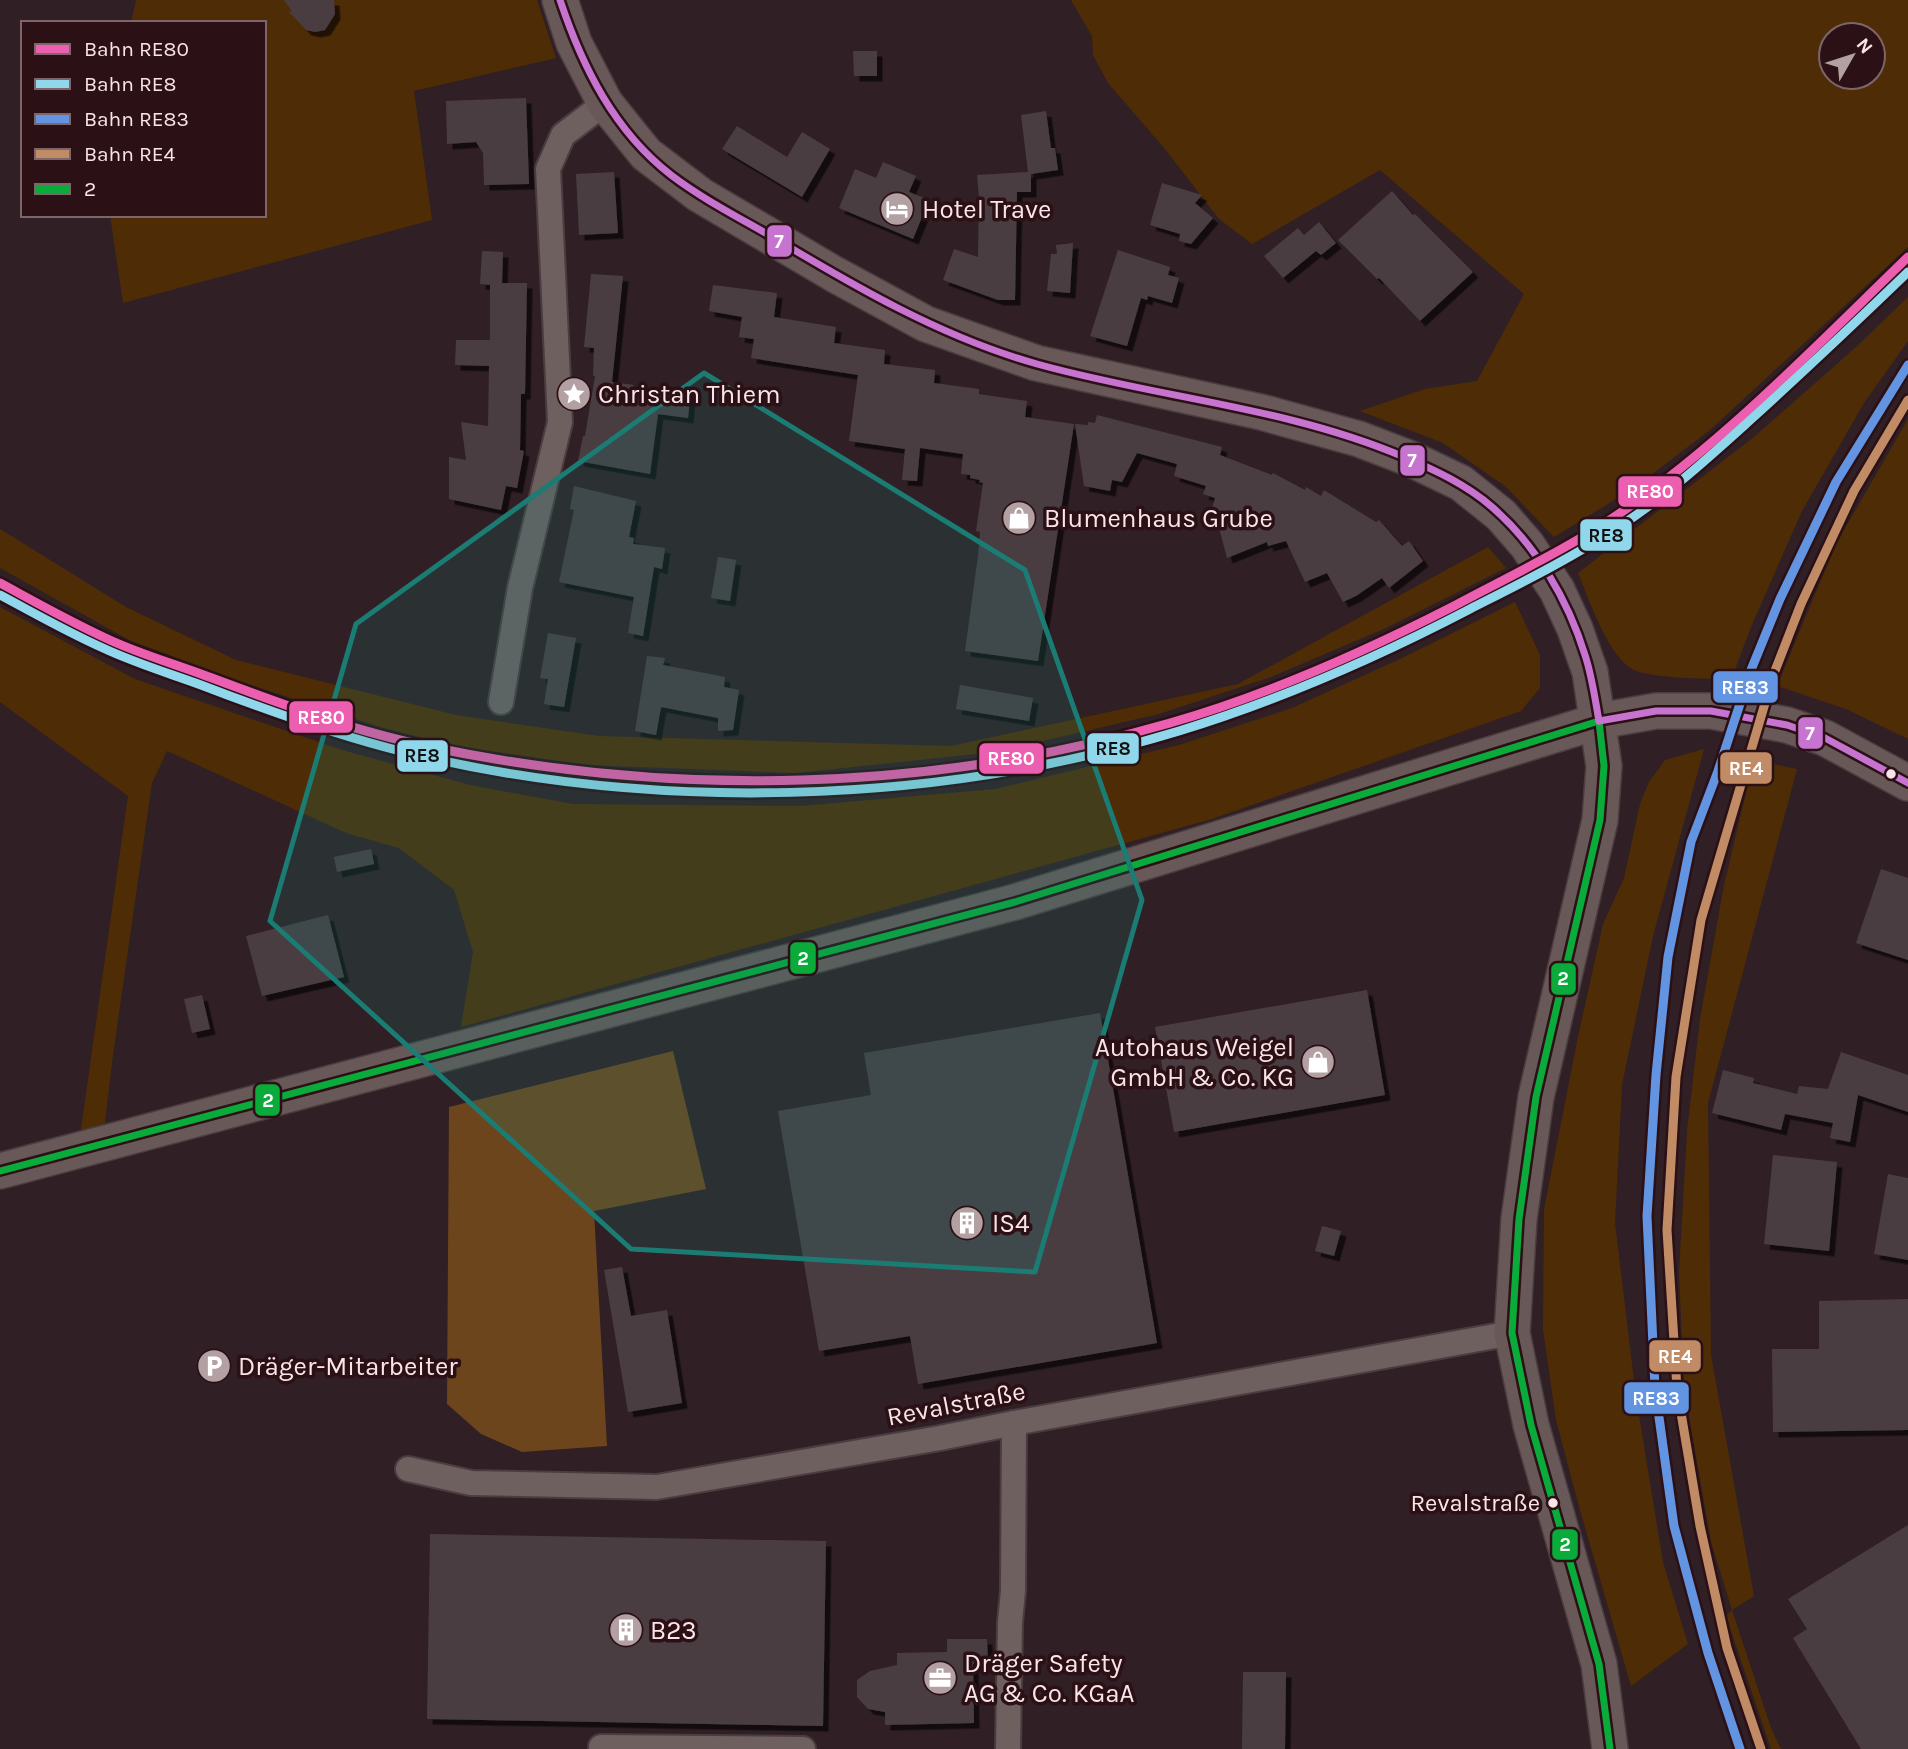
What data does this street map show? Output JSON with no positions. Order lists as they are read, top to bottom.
{
  "streets": {
    "street": ["Revalstraße"]
  },
  "places": {
    "hotel": ["Hotel Trave"],
    "place": ["Christan Thiem"],
    "shop": ["Blumenhaus Grube", "Autohaus Weigel GmbH & Co. KG"],
    "building": ["IS4", "B23"],
    "parking": ["Dräger-Mitarbeiter"],
    "other": ["Revalstraße"],
    "office": ["Dräger Safety AG & Co. KGaA"]
  },
  "lines": [
    "transit line 7",
    "rail line RE80",
    "rail line RE8",
    "rail line RE83",
    "rail line RE4",
    "transit line 2"
  ],
  "legend": [
    "Bahn RE80",
    "Bahn RE8",
    "Bahn RE83",
    "Bahn RE4",
    "2"
  ],
  "north": "top right"
}
